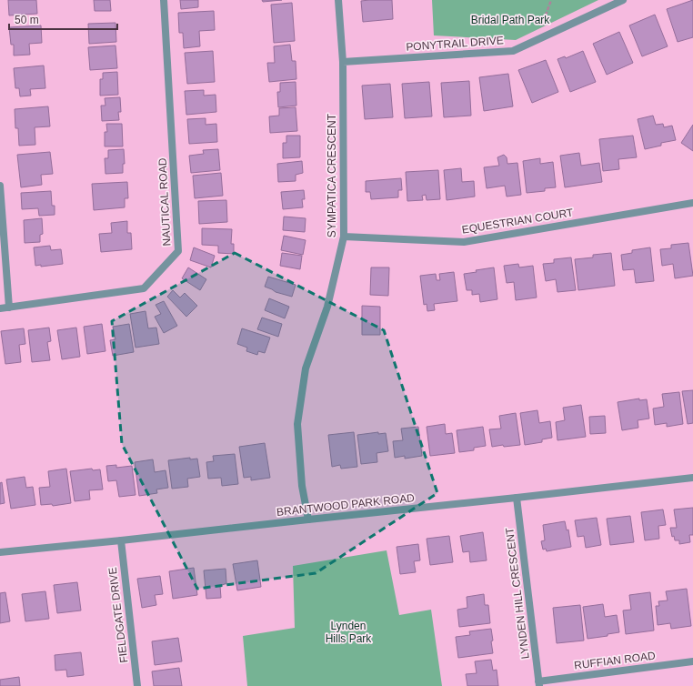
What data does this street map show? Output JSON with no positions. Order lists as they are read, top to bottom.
{
  "streets": {
    "street": [
      "PONYTRAIL DRIVE",
      "SYMPATICA CRESCENT",
      "NAUTICAL ROAD",
      "EQUESTRIAN COURT",
      "BRANTWOOD PARK ROAD",
      "LYNDEN HILL CRESCENT",
      "FIELDGATE DRIVE",
      "RUFFIAN ROAD"
    ]
  },
  "crossings": [
    ["PONYTRAIL DRIVE", "SYMPATICA CRESCENT"],
    ["SYMPATICA CRESCENT", "EQUESTRIAN COURT"],
    ["SYMPATICA CRESCENT", "BRANTWOOD PARK ROAD"],
    ["BRANTWOOD PARK ROAD", "LYNDEN HILL CRESCENT"],
    ["BRANTWOOD PARK ROAD", "FIELDGATE DRIVE"],
    ["LYNDEN HILL CRESCENT", "RUFFIAN ROAD"]
  ],
  "parks": ["Bridal Path Park", "Lynden Hills Park"],
  "scale_bar": "50 m"
}
